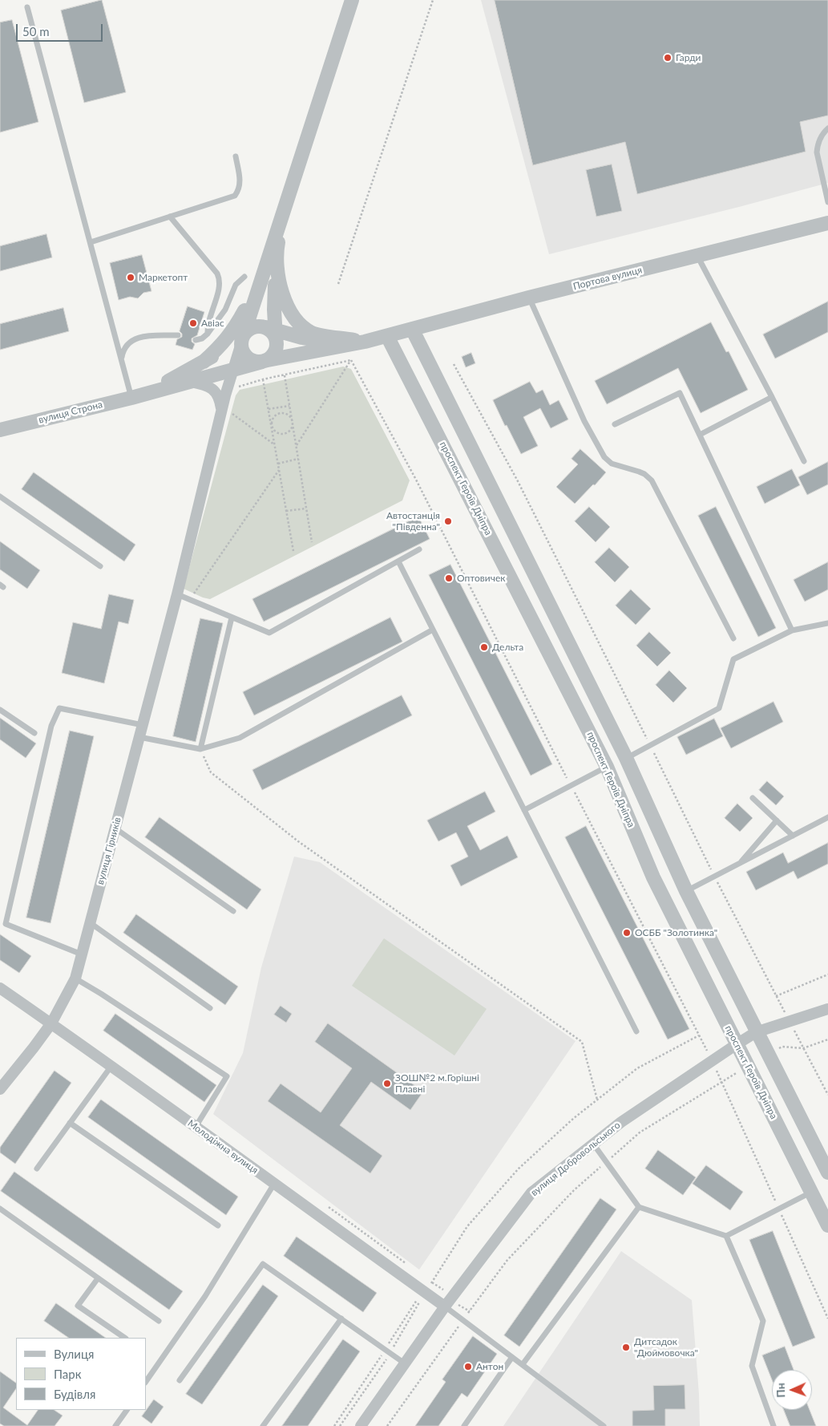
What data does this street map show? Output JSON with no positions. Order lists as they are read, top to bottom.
{
  "streets": {
    "street": [
      "Портова вулиця",
      "вулиця Строна",
      "проспект Героїв Дніпра",
      "вулиця Гірників",
      "Молодіжна вулиця",
      "вулиця Добровольського"
    ]
  },
  "crossings": [
    ["Портова вулиця", "проспект Героїв Дніпра"],
    ["проспект Героїв Дніпра", "вулиця Добровольського"],
    ["вулиця Гірників", "Молодіжна вулиця"],
    ["Молодіжна вулиця", "вулиця Добровольського"]
  ],
  "places": [
    "Гарди",
    "Маркетопт",
    "Авіас",
    "Автостанція \"Південна\"",
    "Оптовичек",
    "Дельта",
    "ОСББ \"Золотинка\"",
    "ЗОШ№2 м.Горішні Плавні",
    "Дитсадок \"Дюймовочка\"",
    "Антон"
  ],
  "legend": ["Вулиця", "Парк", "Будівля"],
  "scale_bar": "50 m",
  "north": "left"
}
